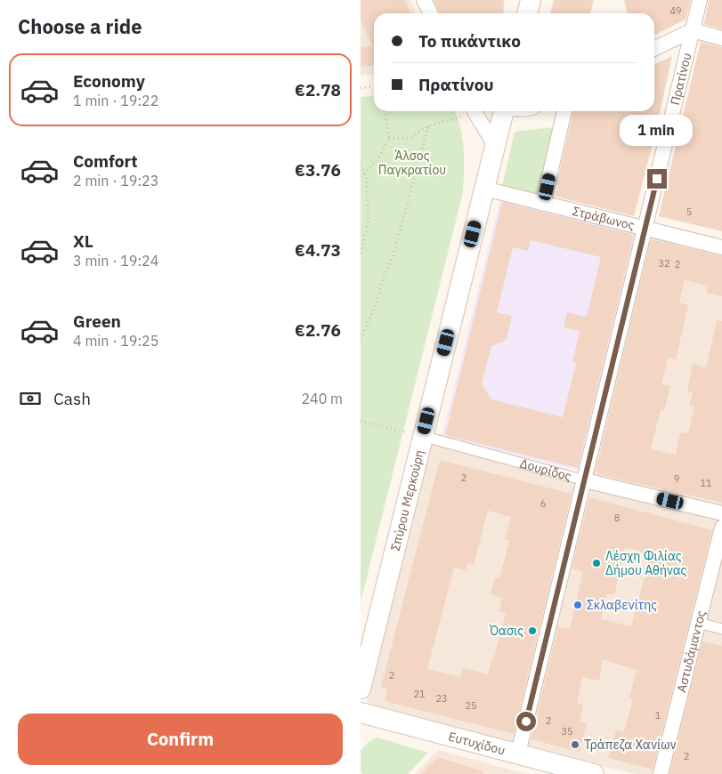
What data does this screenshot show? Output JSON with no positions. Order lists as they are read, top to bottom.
{
  "streets": {
    "main road": ["Σπύρου Μερκούρη", "Ευτυχίδου"],
    "street": [
      "Πρατίνου",
      "Στράβωνος",
      "Δουρίδος",
      "Αστυδάμαντος"
    ]
  },
  "crossings": [
    ["Πρατίνου", "Στράβωνος"],
    ["Πρατίνου", "Δουρίδος"],
    ["Πρατίνου", "Ευτυχίδου"],
    ["Στράβωνος", "Σπύρου Μερκούρη"],
    ["Δουρίδος", "Σπύρου Μερκούρη"]
  ],
  "parks": ["Άλσος Παγκρατίου"],
  "places": [
    "Λέσχη Φιλίας Δήμου Αθήνας",
    "Σκλαβενίτης",
    "Όασις",
    "Τράπεζα Χανίων"
  ],
  "house_numbers": [
    "49",
    "5",
    "32",
    "2",
    "2",
    "9",
    "11",
    "6",
    "8",
    "2",
    "21",
    "23",
    "25",
    "1",
    "2",
    "35",
    "2"
  ],
  "page": {
    "heading": "Choose a ride",
    "banner": ["Το πικάντικο", "Πρατίνου"],
    "list": [
      {
        "name": "Economy",
        "note": "1 min · 19:22",
        "value": "€2.78"
      },
      {
        "name": "Comfort",
        "note": "2 min · 19:23",
        "value": "€3.76"
      },
      {
        "name": "XL",
        "note": "3 min · 19:24",
        "value": "€4.73"
      },
      {
        "name": "Green",
        "note": "4 min · 19:25",
        "value": "€2.76"
      }
    ],
    "bubble": "1 min",
    "pay": ["Cash", "240 m"],
    "buttons": "Confirm"
  }
}
